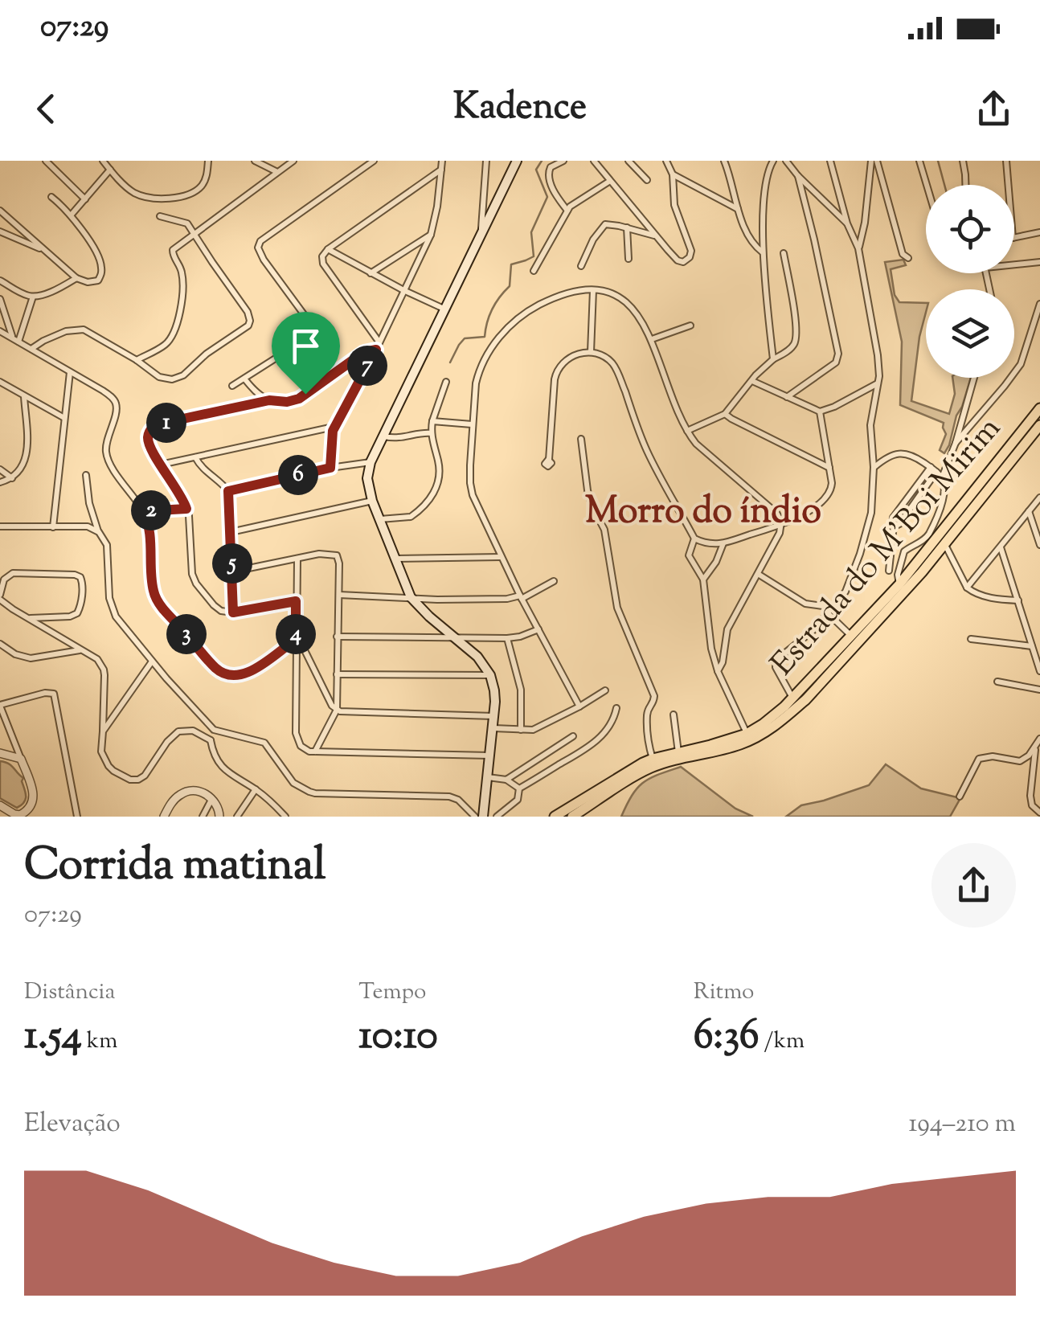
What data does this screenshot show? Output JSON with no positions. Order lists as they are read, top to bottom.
{
  "streets": {
    "main road": ["Estrada do M'Boi Mirim"]
  },
  "districts": ["Morro do índio"],
  "page": {
    "status": "07:29",
    "header": "Kadence",
    "pins": [
      "7",
      "1",
      "6",
      "2",
      "5",
      "3",
      "4"
    ],
    "heading": ["Corrida matinal", "07:29"],
    "stats": [
      ["Distância", "1.54 km"],
      ["Tempo", "10:10"],
      ["Ritmo", "6:36 /km"]
    ],
    "chart": ["Elevação", "194–210 m"]
  }
}
